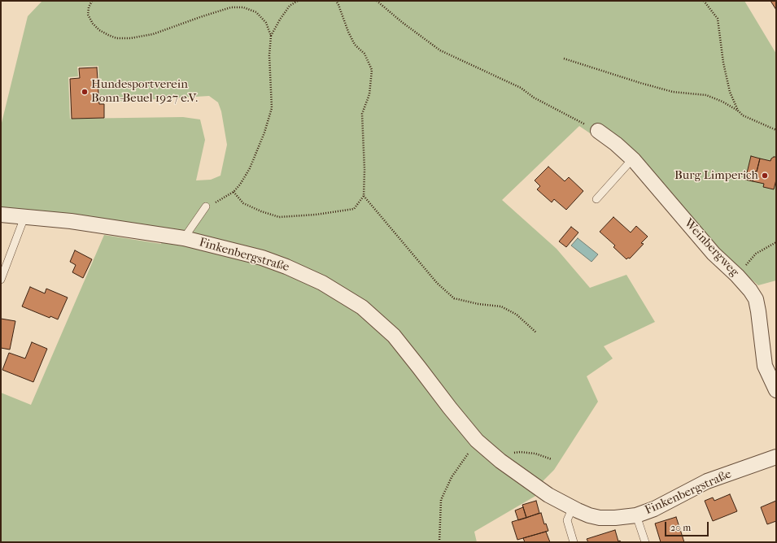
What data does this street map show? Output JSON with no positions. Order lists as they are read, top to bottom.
{
  "streets": {
    "street": ["Weinbergweg", "Finkenbergstraße"]
  },
  "places": ["Hundesportverein Bonn-Beuel 1927 e.V.", "Burg Limperich"],
  "scale_bar": "20 m"
}
